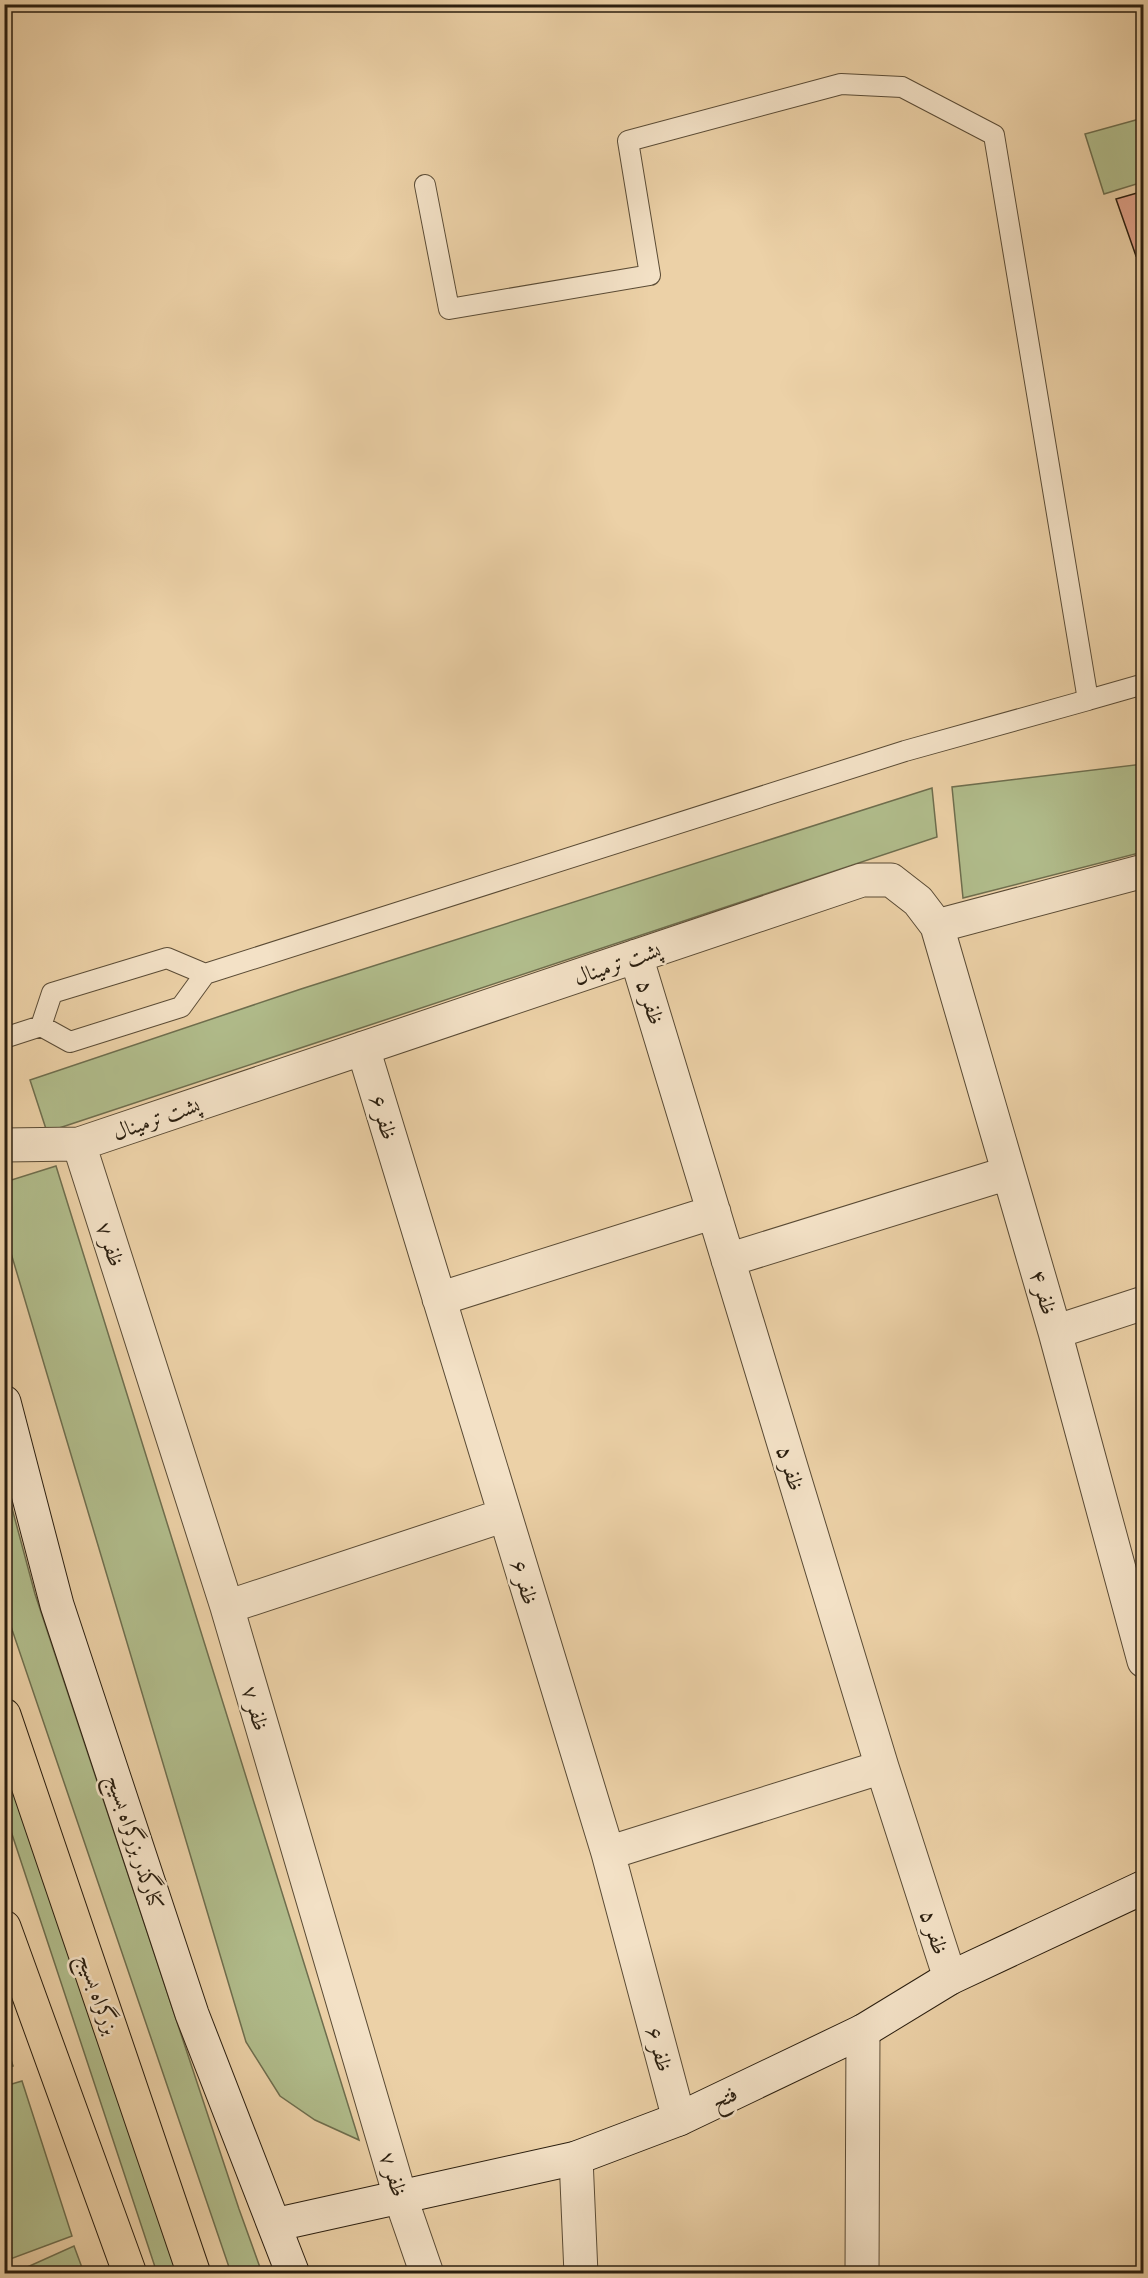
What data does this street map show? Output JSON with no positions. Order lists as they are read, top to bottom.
{
  "streets": {
    "highway": ["بزرگراه بسیج"],
    "street": [
      "پشت ترمینال",
      "ظفر ۵",
      "ظفر ۶",
      "ظفر ۷",
      "ظفر ۴",
      "کنارگذر بزرگراه بسیج",
      "فتح"
    ]
  },
  "crossings": [
    ["پشت ترمینال", "ظفر ۵"],
    ["پشت ترمینال", "ظفر ۶"],
    ["پشت ترمینال", "ظفر ۷"],
    ["پشت ترمینال", "ظفر ۴"],
    ["ظفر ۵", "فتح"],
    ["ظفر ۶", "فتح"],
    ["ظفر ۷", "فتح"],
    ["کنارگذر بزرگراه بسیج", "فتح"]
  ]
}
